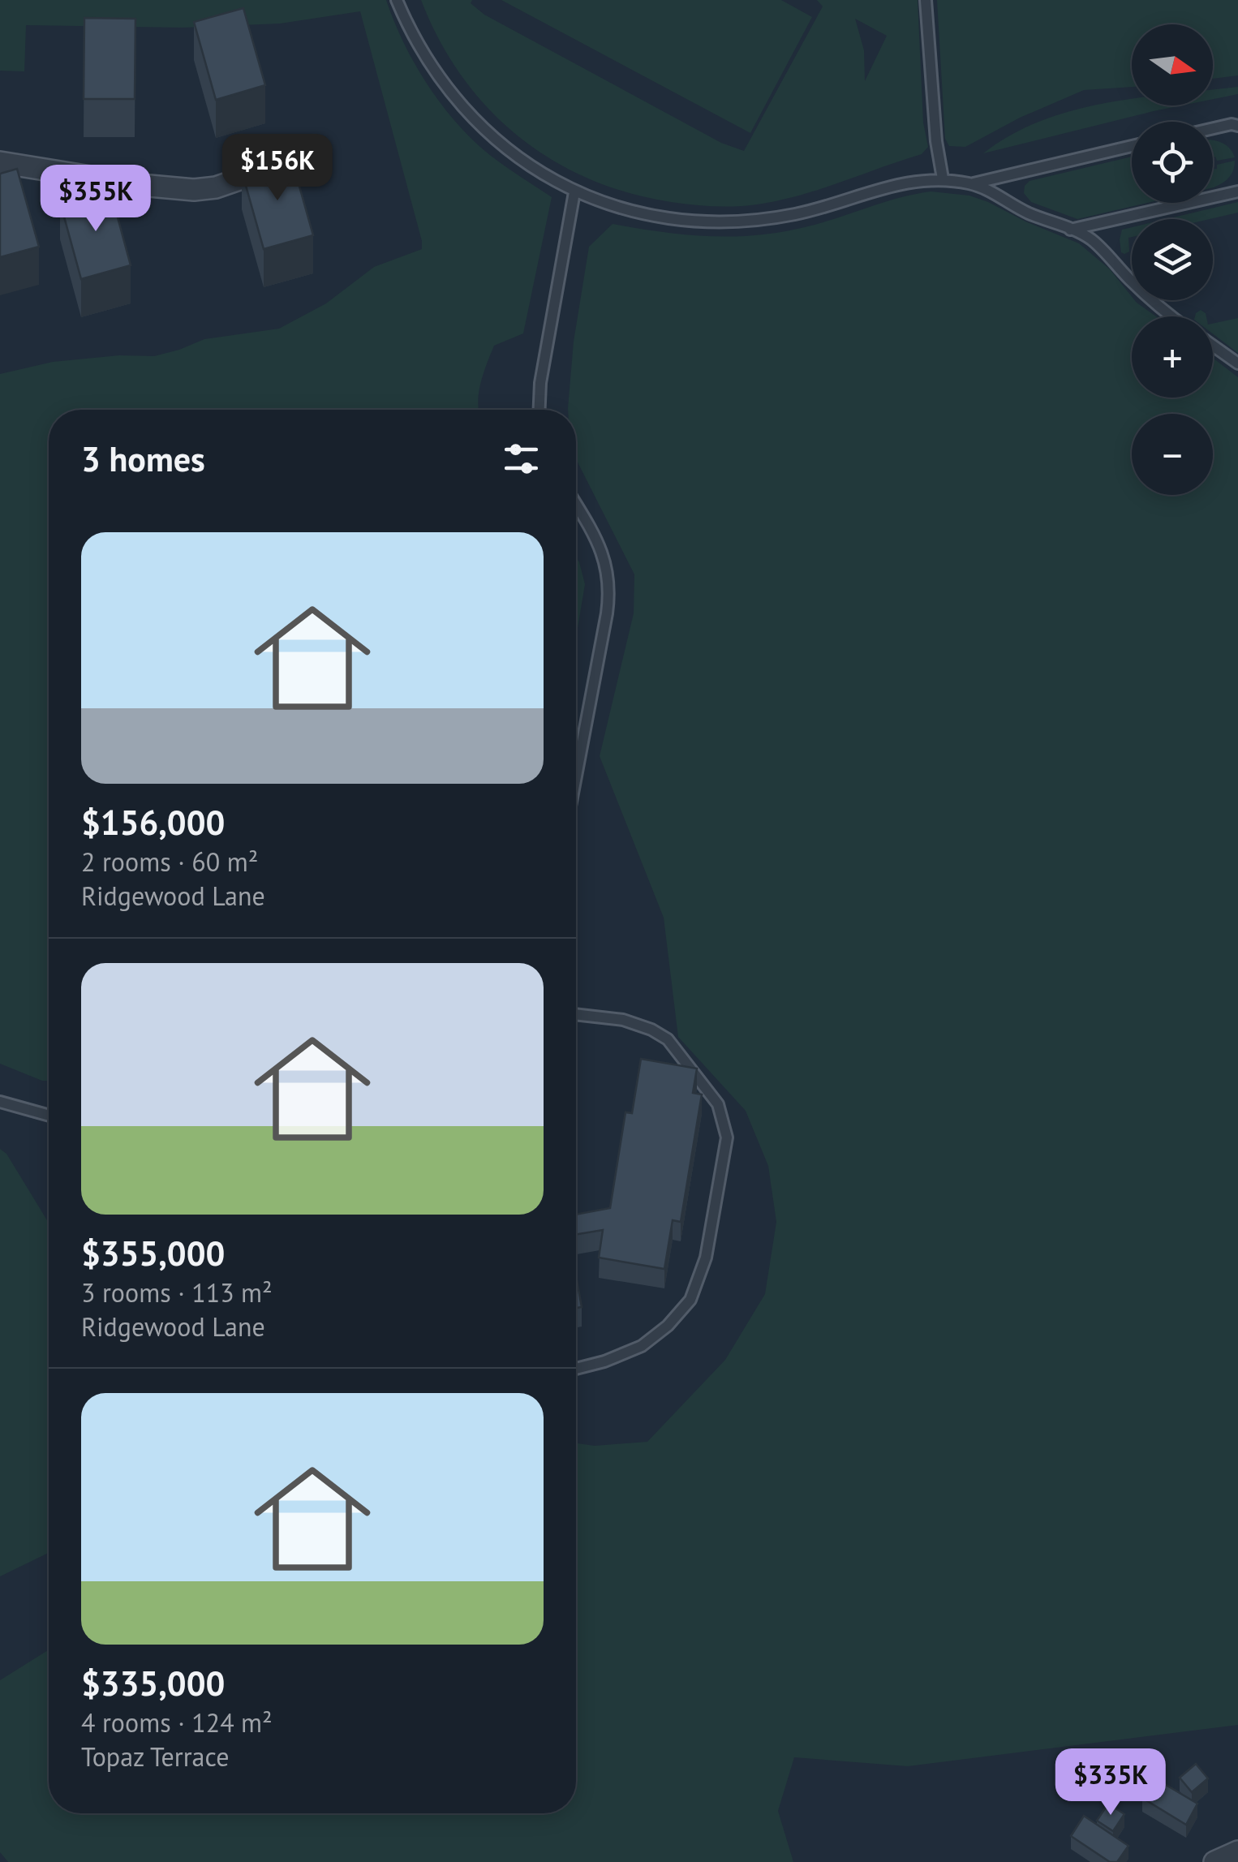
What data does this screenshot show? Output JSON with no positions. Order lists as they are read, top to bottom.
{
  "north": "right",
  "page": {
    "map_buttons": ["+", "−"],
    "price": ["$156K", "$355K", "$335K"],
    "heading": "3 homes",
    "list": [
      {
        "name": "$156,000",
        "note": "2 rooms · 60 m² · Ridgewood Lane"
      },
      {
        "name": "$355,000",
        "note": "3 rooms · 113 m² · Ridgewood Lane"
      },
      {
        "name": "$335,000",
        "note": "4 rooms · 124 m² · Topaz Terrace"
      }
    ]
  }
}
